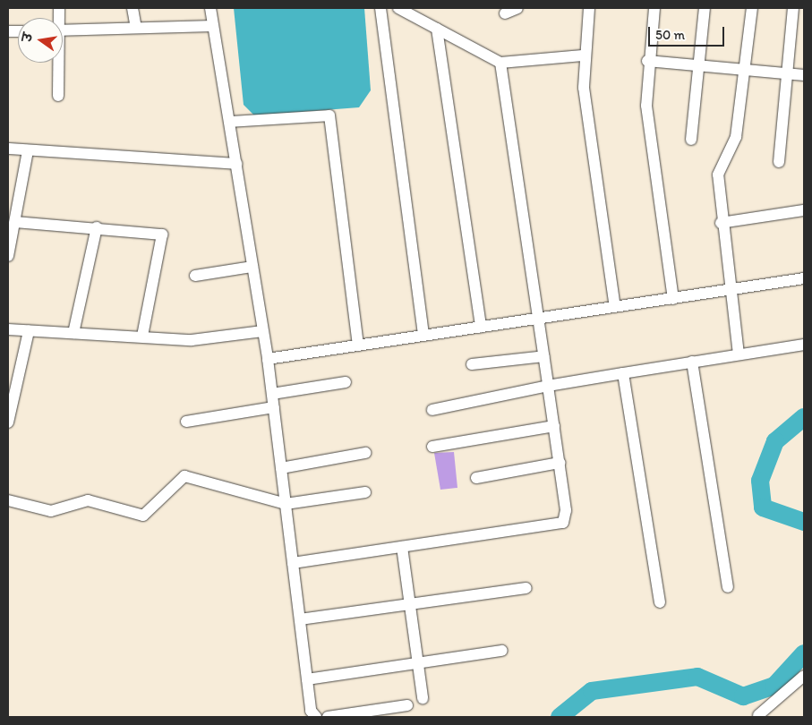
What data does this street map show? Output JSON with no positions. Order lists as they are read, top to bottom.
{
  "scale_bar": "50 m",
  "north": "left"
}
